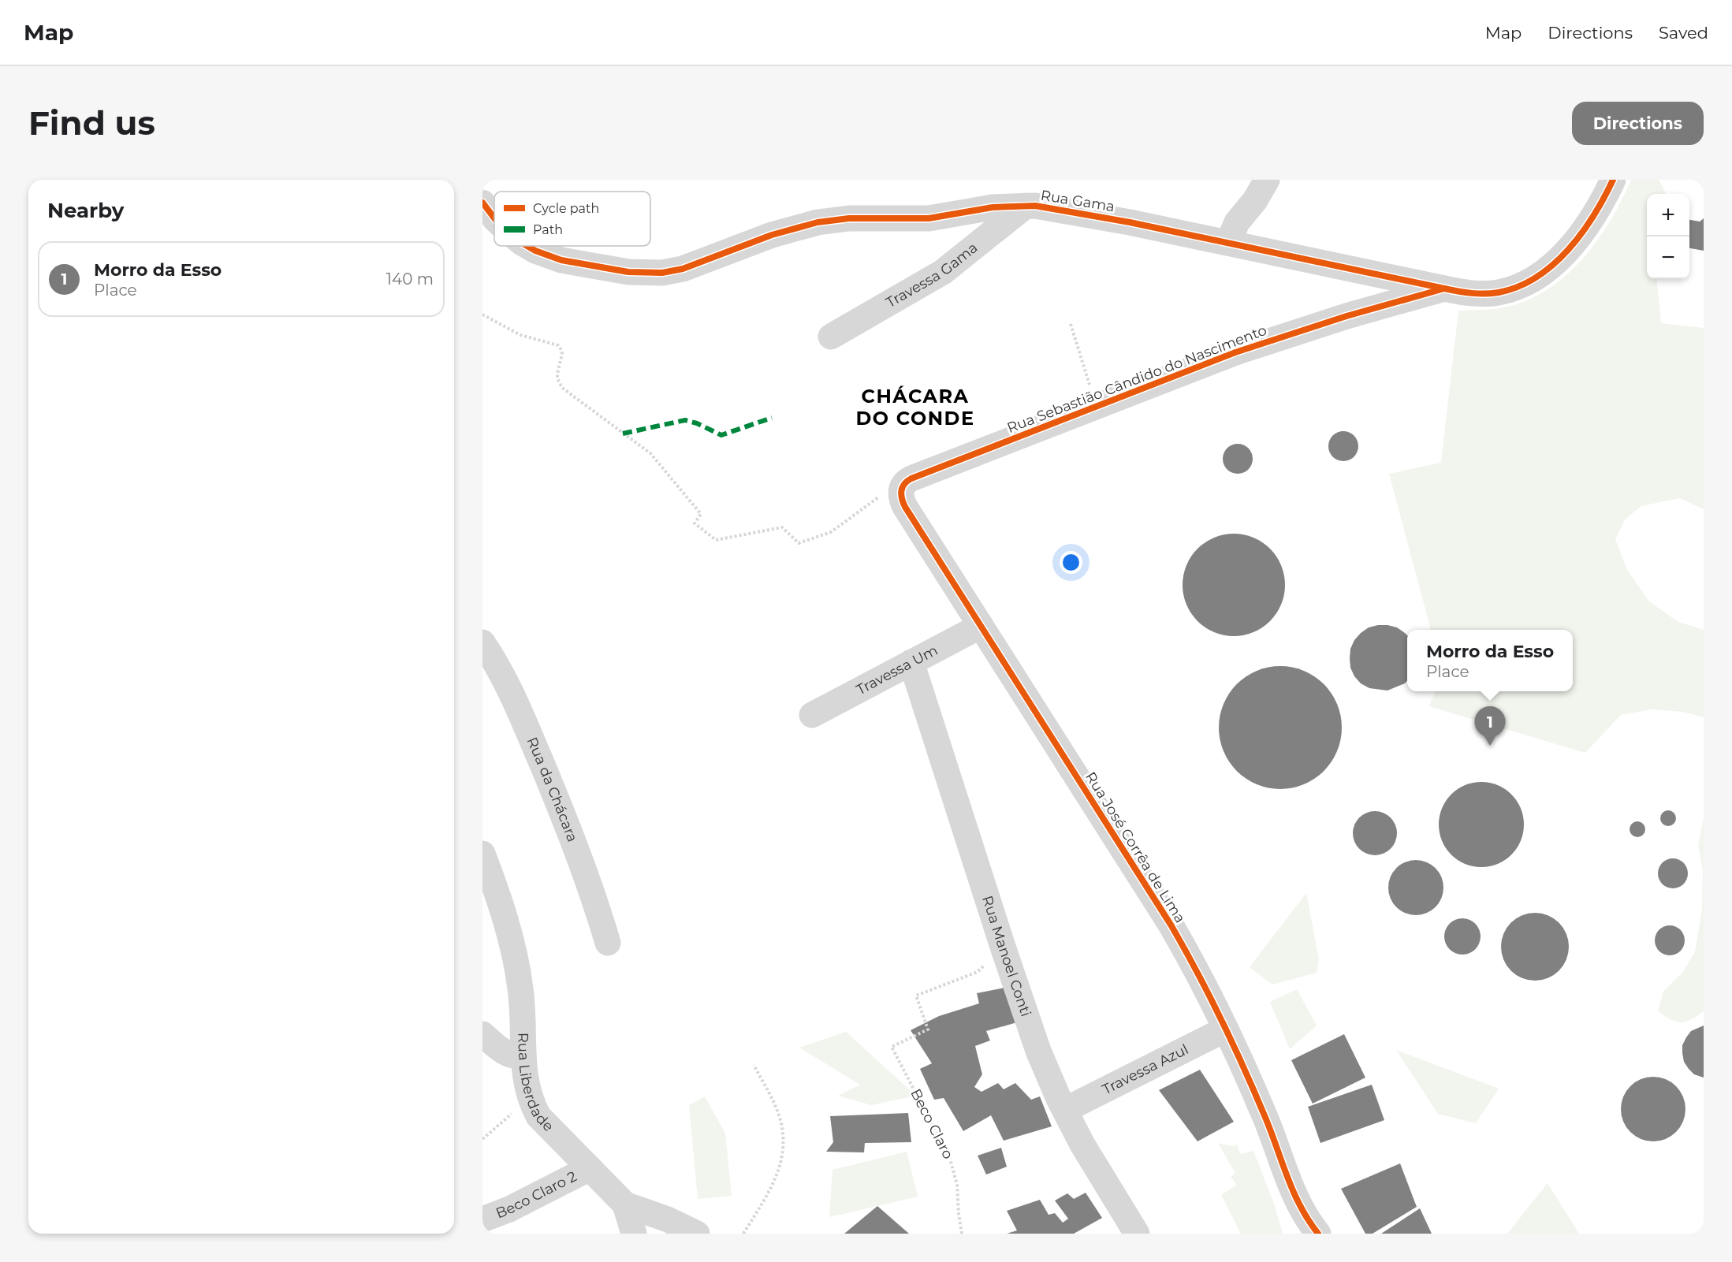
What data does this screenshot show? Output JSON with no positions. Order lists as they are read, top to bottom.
{
  "streets": {
    "street": [
      "Rua Gama",
      "Travessa Gama",
      "Rua Sebastião Cândido do Nascimento",
      "Travessa Um",
      "Rua da Chácara",
      "Rua José Corrêa de Lima",
      "Rua Manoel Conti",
      "Travessa Azul",
      "Rua Liberdade",
      "Beco Claro 2"
    ],
    "path": ["Beco Claro"]
  },
  "crossings": [
    ["Rua Gama", "Travessa Gama"],
    ["Rua Gama", "Rua Sebastião Cândido do Nascimento"],
    ["Rua Sebastião Cândido do Nascimento", "Rua José Corrêa de Lima"],
    ["Travessa Um", "Rua José Corrêa de Lima"],
    ["Travessa Um", "Rua Manoel Conti"],
    ["Rua José Corrêa de Lima", "Travessa Azul"],
    ["Rua Manoel Conti", "Travessa Azul"],
    ["Rua Manoel Conti", "Beco Claro"],
    ["Rua Liberdade", "Beco Claro 2"]
  ],
  "districts": ["CHÁCARA DO CONDE"],
  "legend": ["Cycle path", "Path"],
  "page": {
    "header": "Map",
    "nav": ["Map", "Directions", "Saved"],
    "buttons": "Directions",
    "title": "Find us",
    "heading": "Nearby",
    "map_buttons": ["+", "−"],
    "list": [
      {
        "mark": "1",
        "name": "Morro da Esso",
        "note": "Place",
        "value": "140 m"
      }
    ],
    "popup": ["Morro da Esso", "Place"],
    "pins": "1"
  }
}
